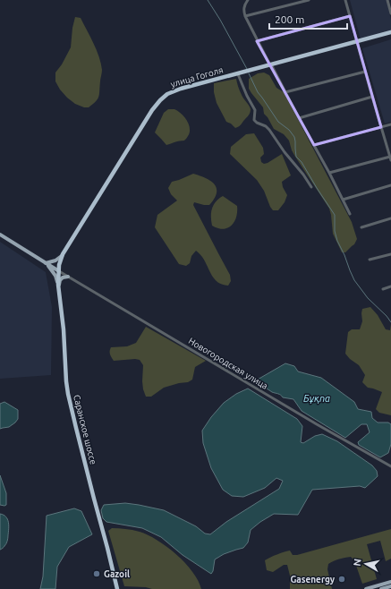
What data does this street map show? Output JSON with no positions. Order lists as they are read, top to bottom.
{
  "streets": {
    "highway": ["улица Гоголя", "Саранское шоссе"],
    "street": ["Новогородская улица"]
  },
  "crossings": [
    ["улица Гоголя", "Новогородская улица"],
    ["улица Гоголя", "Саранское шоссе"],
    ["Новогородская улица", "Саранское шоссе"]
  ],
  "water": ["Бұқпа"],
  "places": ["Gazoil", "Gasenergy"],
  "scale_bar": "200 m",
  "north": "left"
}
